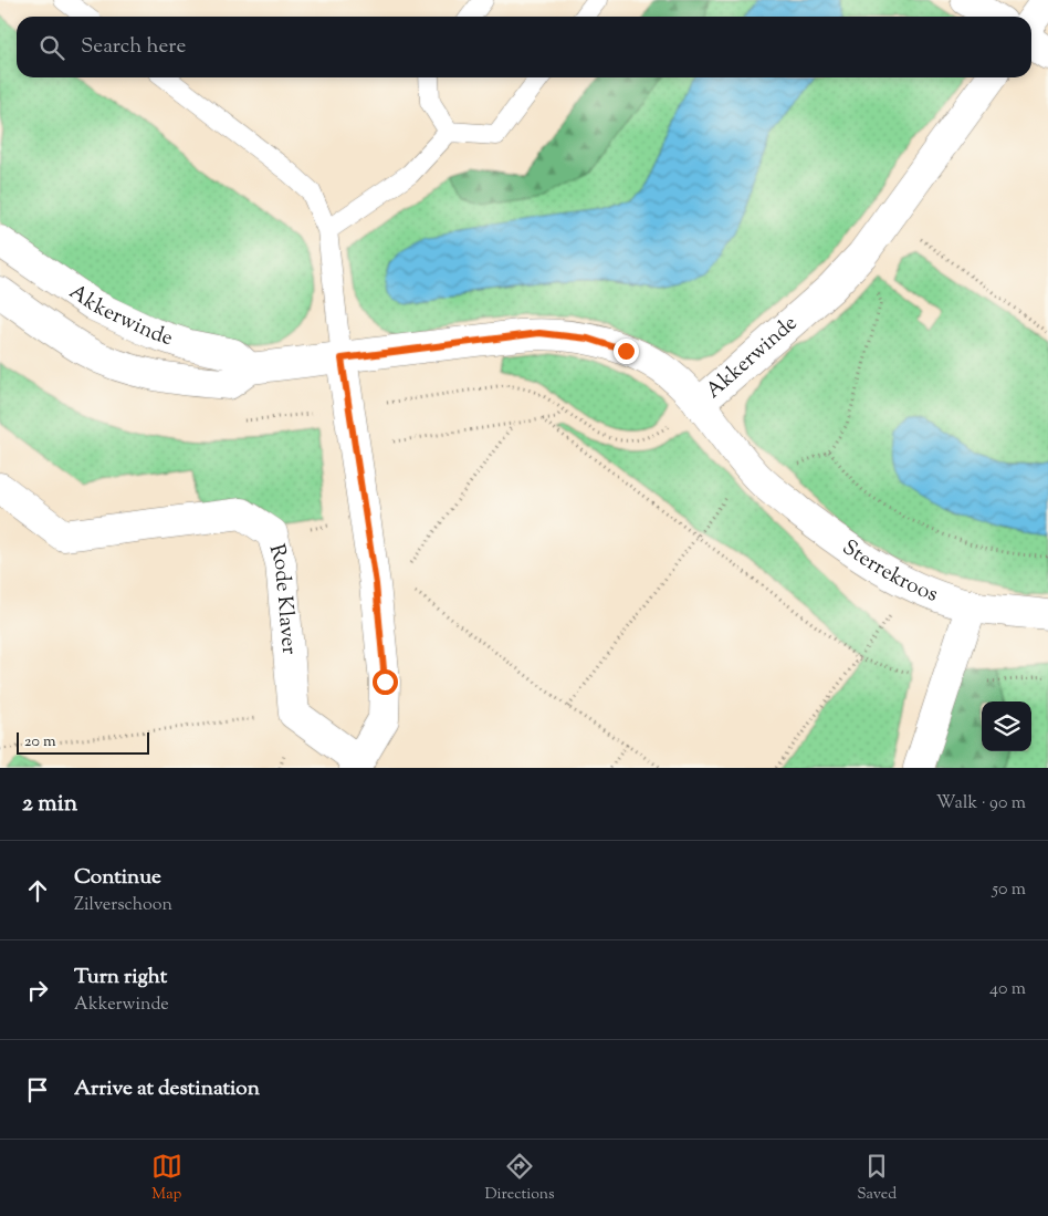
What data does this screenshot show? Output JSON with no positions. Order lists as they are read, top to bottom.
{
  "streets": {
    "street": ["Akkerwinde", "Sterrekroos", "Rode Klaver"]
  },
  "crossings": [
    ["Akkerwinde", "Sterrekroos"]
  ],
  "scale_bar": "20 m",
  "page": {
    "search": "Search here",
    "scale": "20 m",
    "heading": ["2 min", "Walk · 90 m"],
    "list": [
      ["Continue", "Zilverschoon", "50 m"],
      ["Turn right", "Akkerwinde", "40 m"],
      "Arrive at destination"
    ],
    "nav": ["Map", "Directions", "Saved"]
  }
}
